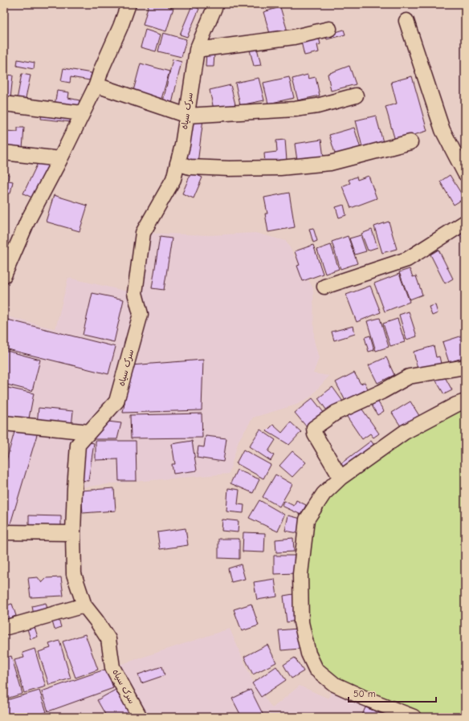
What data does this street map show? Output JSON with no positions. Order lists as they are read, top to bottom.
{
  "streets": {
    "street": ["سرک سیاه"]
  },
  "scale_bar": "50 m"
}
